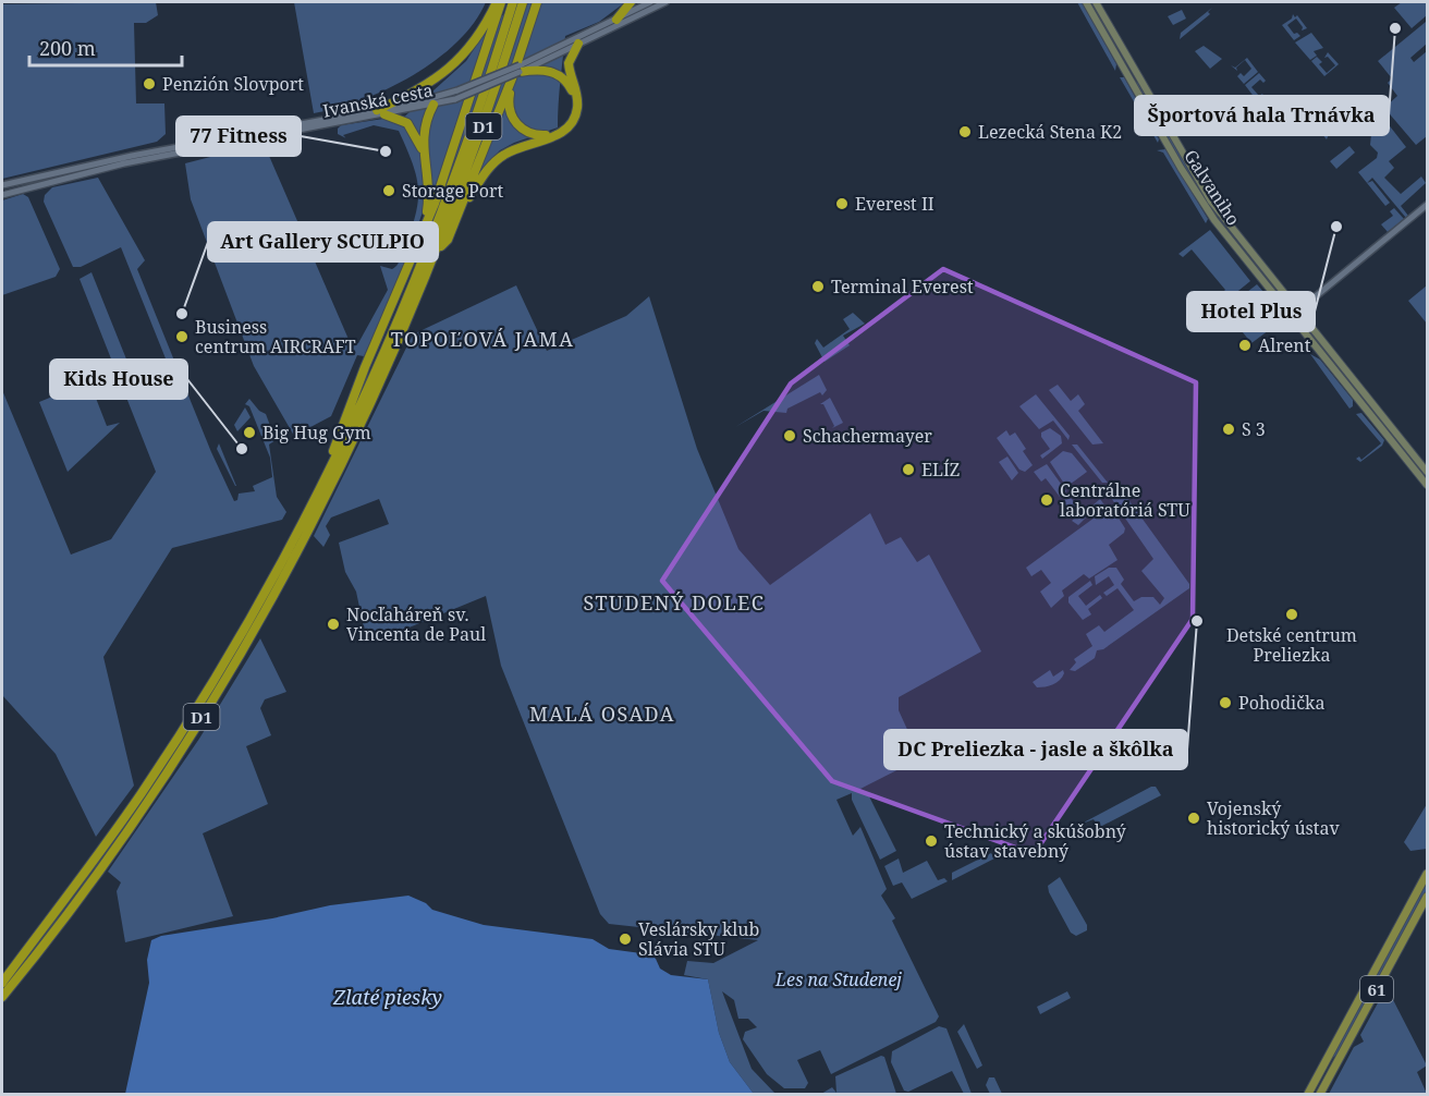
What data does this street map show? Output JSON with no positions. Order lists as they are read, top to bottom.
{
  "streets": {
    "highway": ["D1"],
    "main road": ["Galvaniho", "61"],
    "street": ["Ivanská cesta"]
  },
  "districts": ["TOPOĽOVÁ JAMA", "STUDENÝ DOLEC", "MALÁ OSADA"],
  "water": ["Zlaté piesky"],
  "parks": ["Les na Studenej"],
  "places": [
    "Športová hala Trnávka",
    "Penzión Slovport",
    "Lezecká Stena K2",
    "77 Fitness",
    "Storage Port",
    "Everest II",
    "Hotel Plus",
    "Terminal Everest",
    "Art Gallery SCULPIO",
    "Business centrum AIRCRAFT",
    "Alrent",
    "S 3",
    "Big Hug Gym",
    "Schachermayer",
    "Kids House",
    "ELÍZ",
    "Centrálne laboratóriá STU",
    "Detské centrum Preliezka",
    "DC Preliezka - jasle a škôlka",
    "Nocľaháreň sv. Vincenta de Paul",
    "Pohodička",
    "Vojenský historický ústav",
    "Technický a skúšobný ústav stavebný",
    "Veslársky klub Slávia STU"
  ],
  "scale_bar": "200 m"
}
